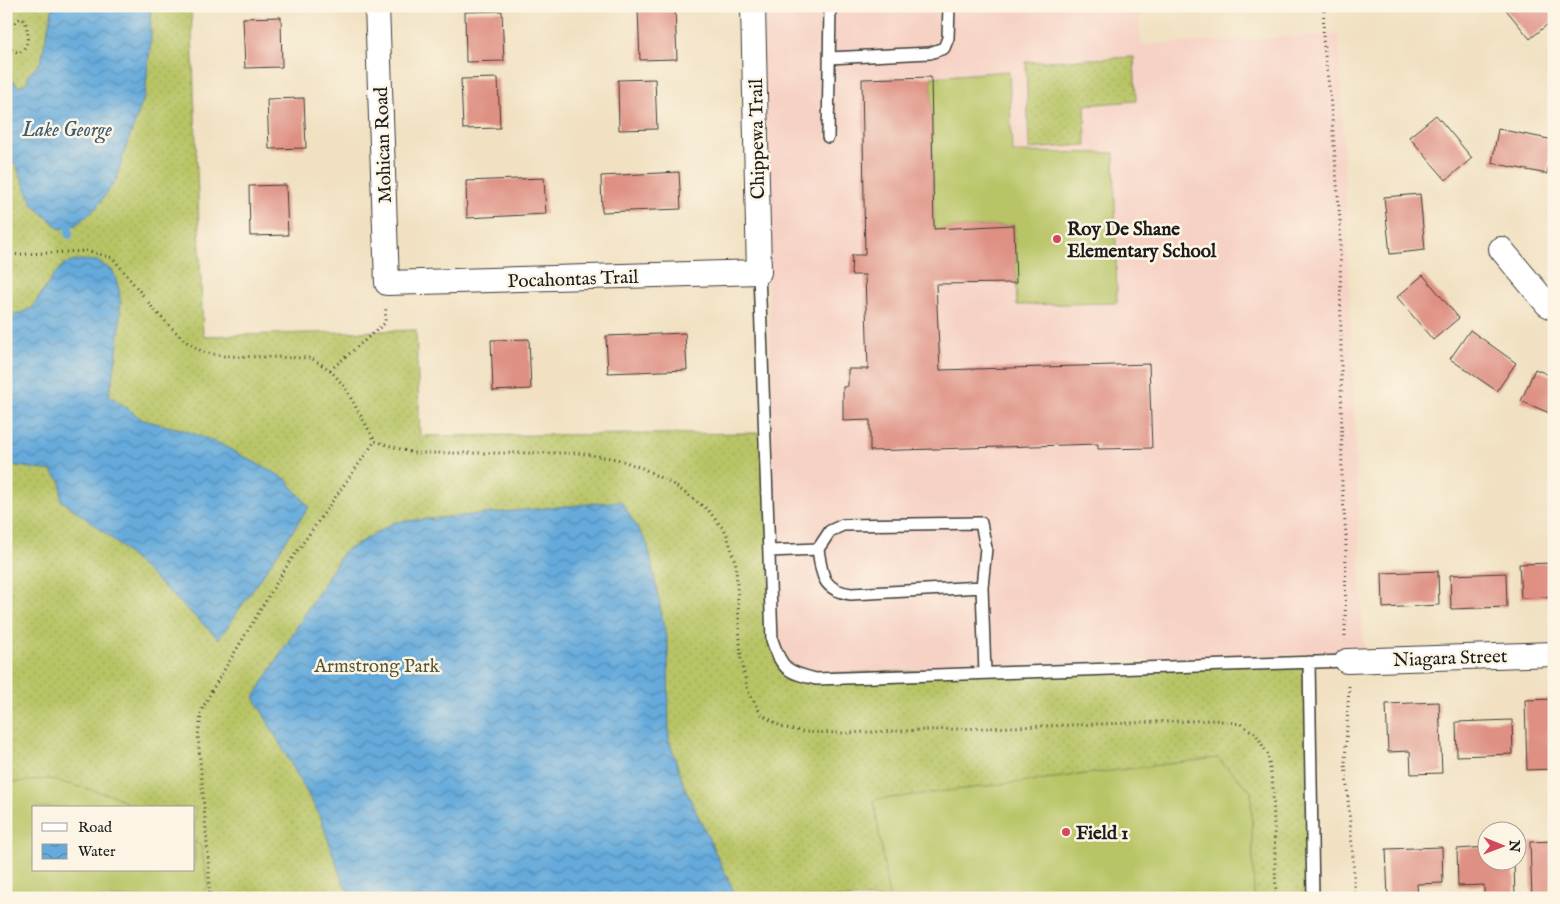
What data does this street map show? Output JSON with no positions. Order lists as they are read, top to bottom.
{
  "streets": {
    "street": [
      "Chippewa Trail",
      "Mohican Road",
      "Pocahontas Trail",
      "Niagara Street"
    ]
  },
  "crossings": [
    ["Chippewa Trail", "Pocahontas Trail"],
    ["Mohican Road", "Pocahontas Trail"]
  ],
  "water": ["Lake George"],
  "parks": ["Armstrong Park"],
  "places": ["Roy De Shane Elementary School", "Field 1"],
  "legend": ["Road", "Water"],
  "north": "right"
}
